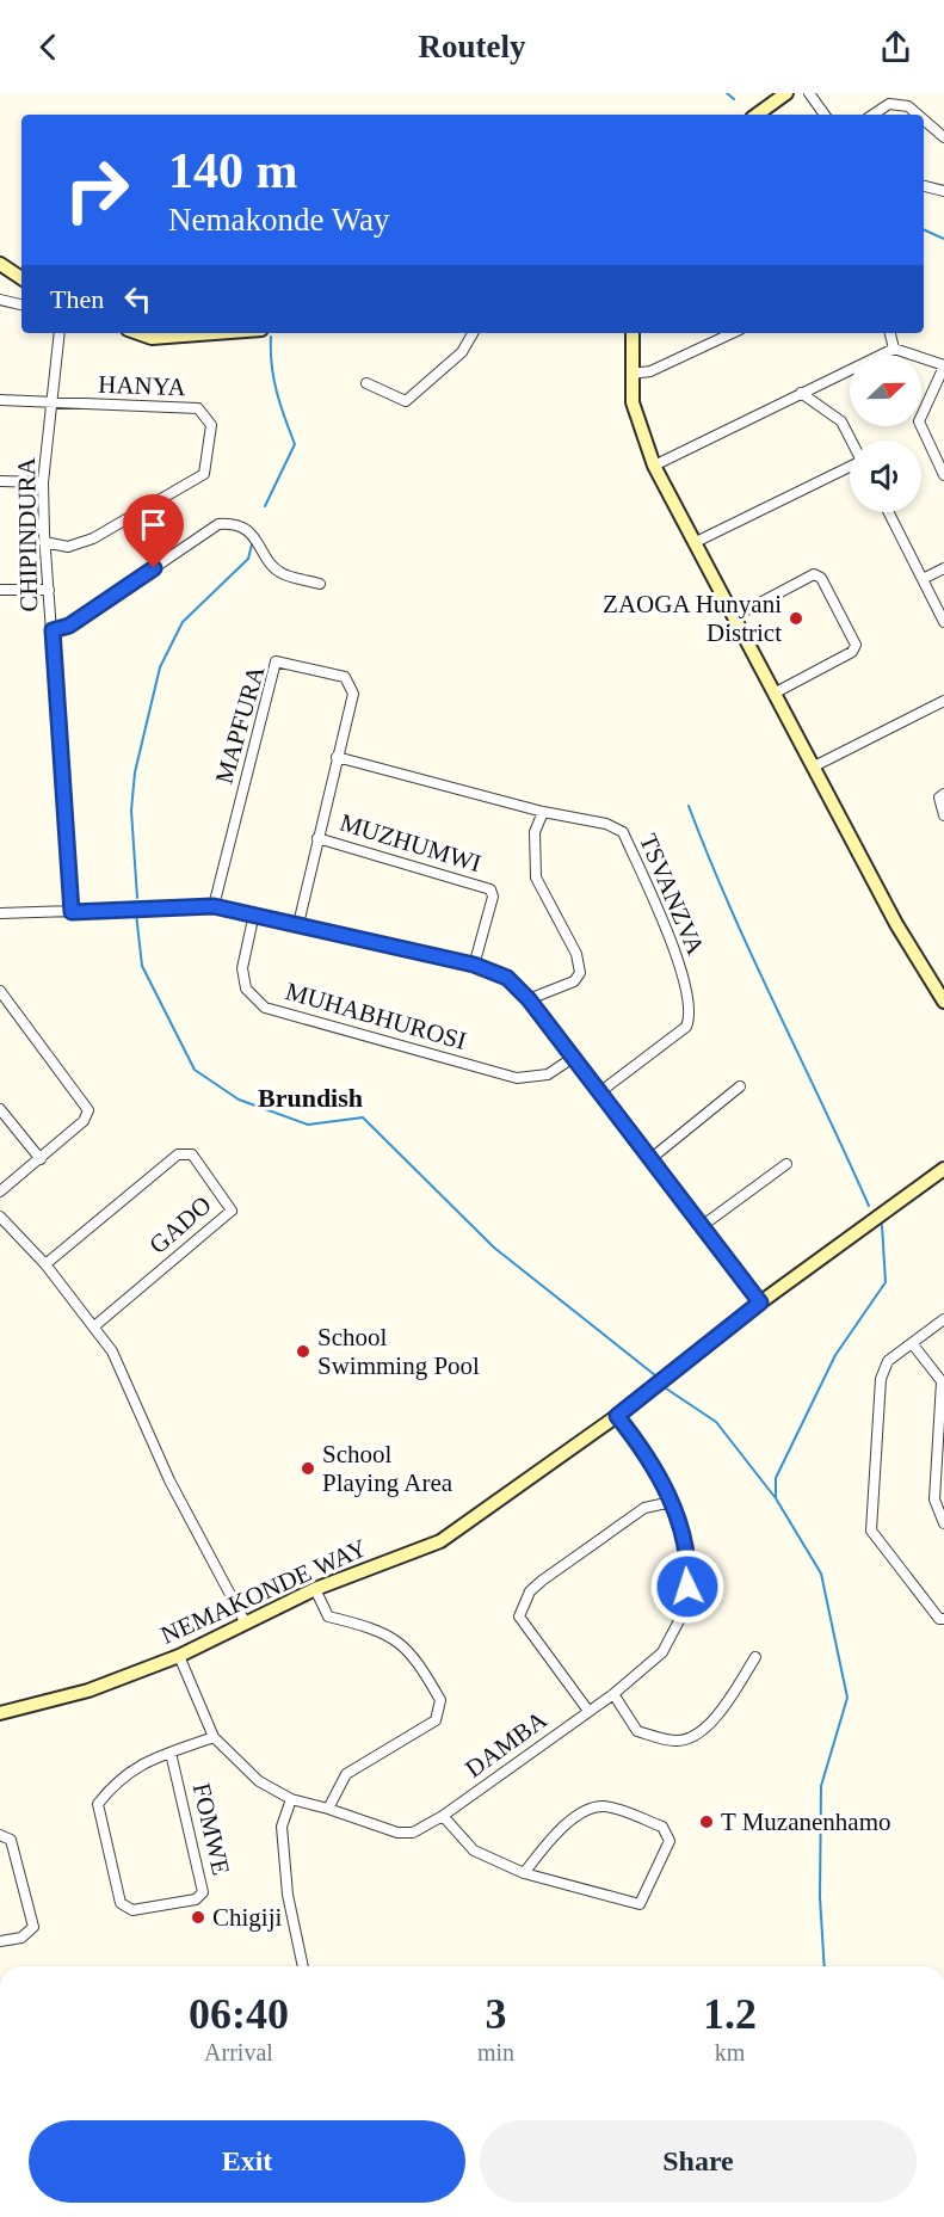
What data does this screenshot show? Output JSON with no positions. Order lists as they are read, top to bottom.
{
  "streets": {
    "street": [
      "HANYA",
      "CHIPINDURA",
      "MAPFURA",
      "MUZHUMWI",
      "TSVANZVA",
      "MUHABHUROSI",
      "GADO",
      "NEMAKONDE WAY",
      "DAMBA",
      "FOMWE"
    ]
  },
  "crossings": [
    ["HANYA", "CHIPINDURA"],
    ["MAPFURA", "MUZHUMWI"],
    ["MAPFURA", "TSVANZVA"],
    ["NEMAKONDE WAY", "DAMBA"],
    ["DAMBA", "FOMWE"]
  ],
  "districts": ["Brundish"],
  "places": [
    "ZAOGA Hunyani District",
    "School Swimming Pool",
    "School Playing Area",
    "T Muzanenhamo",
    "Chigiji"
  ],
  "north": "right",
  "page": {
    "header": "Routely",
    "turn": ["140 m", "Nemakonde Way"],
    "then": "Then",
    "eta": [
      "06:40",
      "Arrival",
      "3",
      "min",
      "1.2",
      "km"
    ],
    "buttons": ["Exit", "Share"]
  }
}
